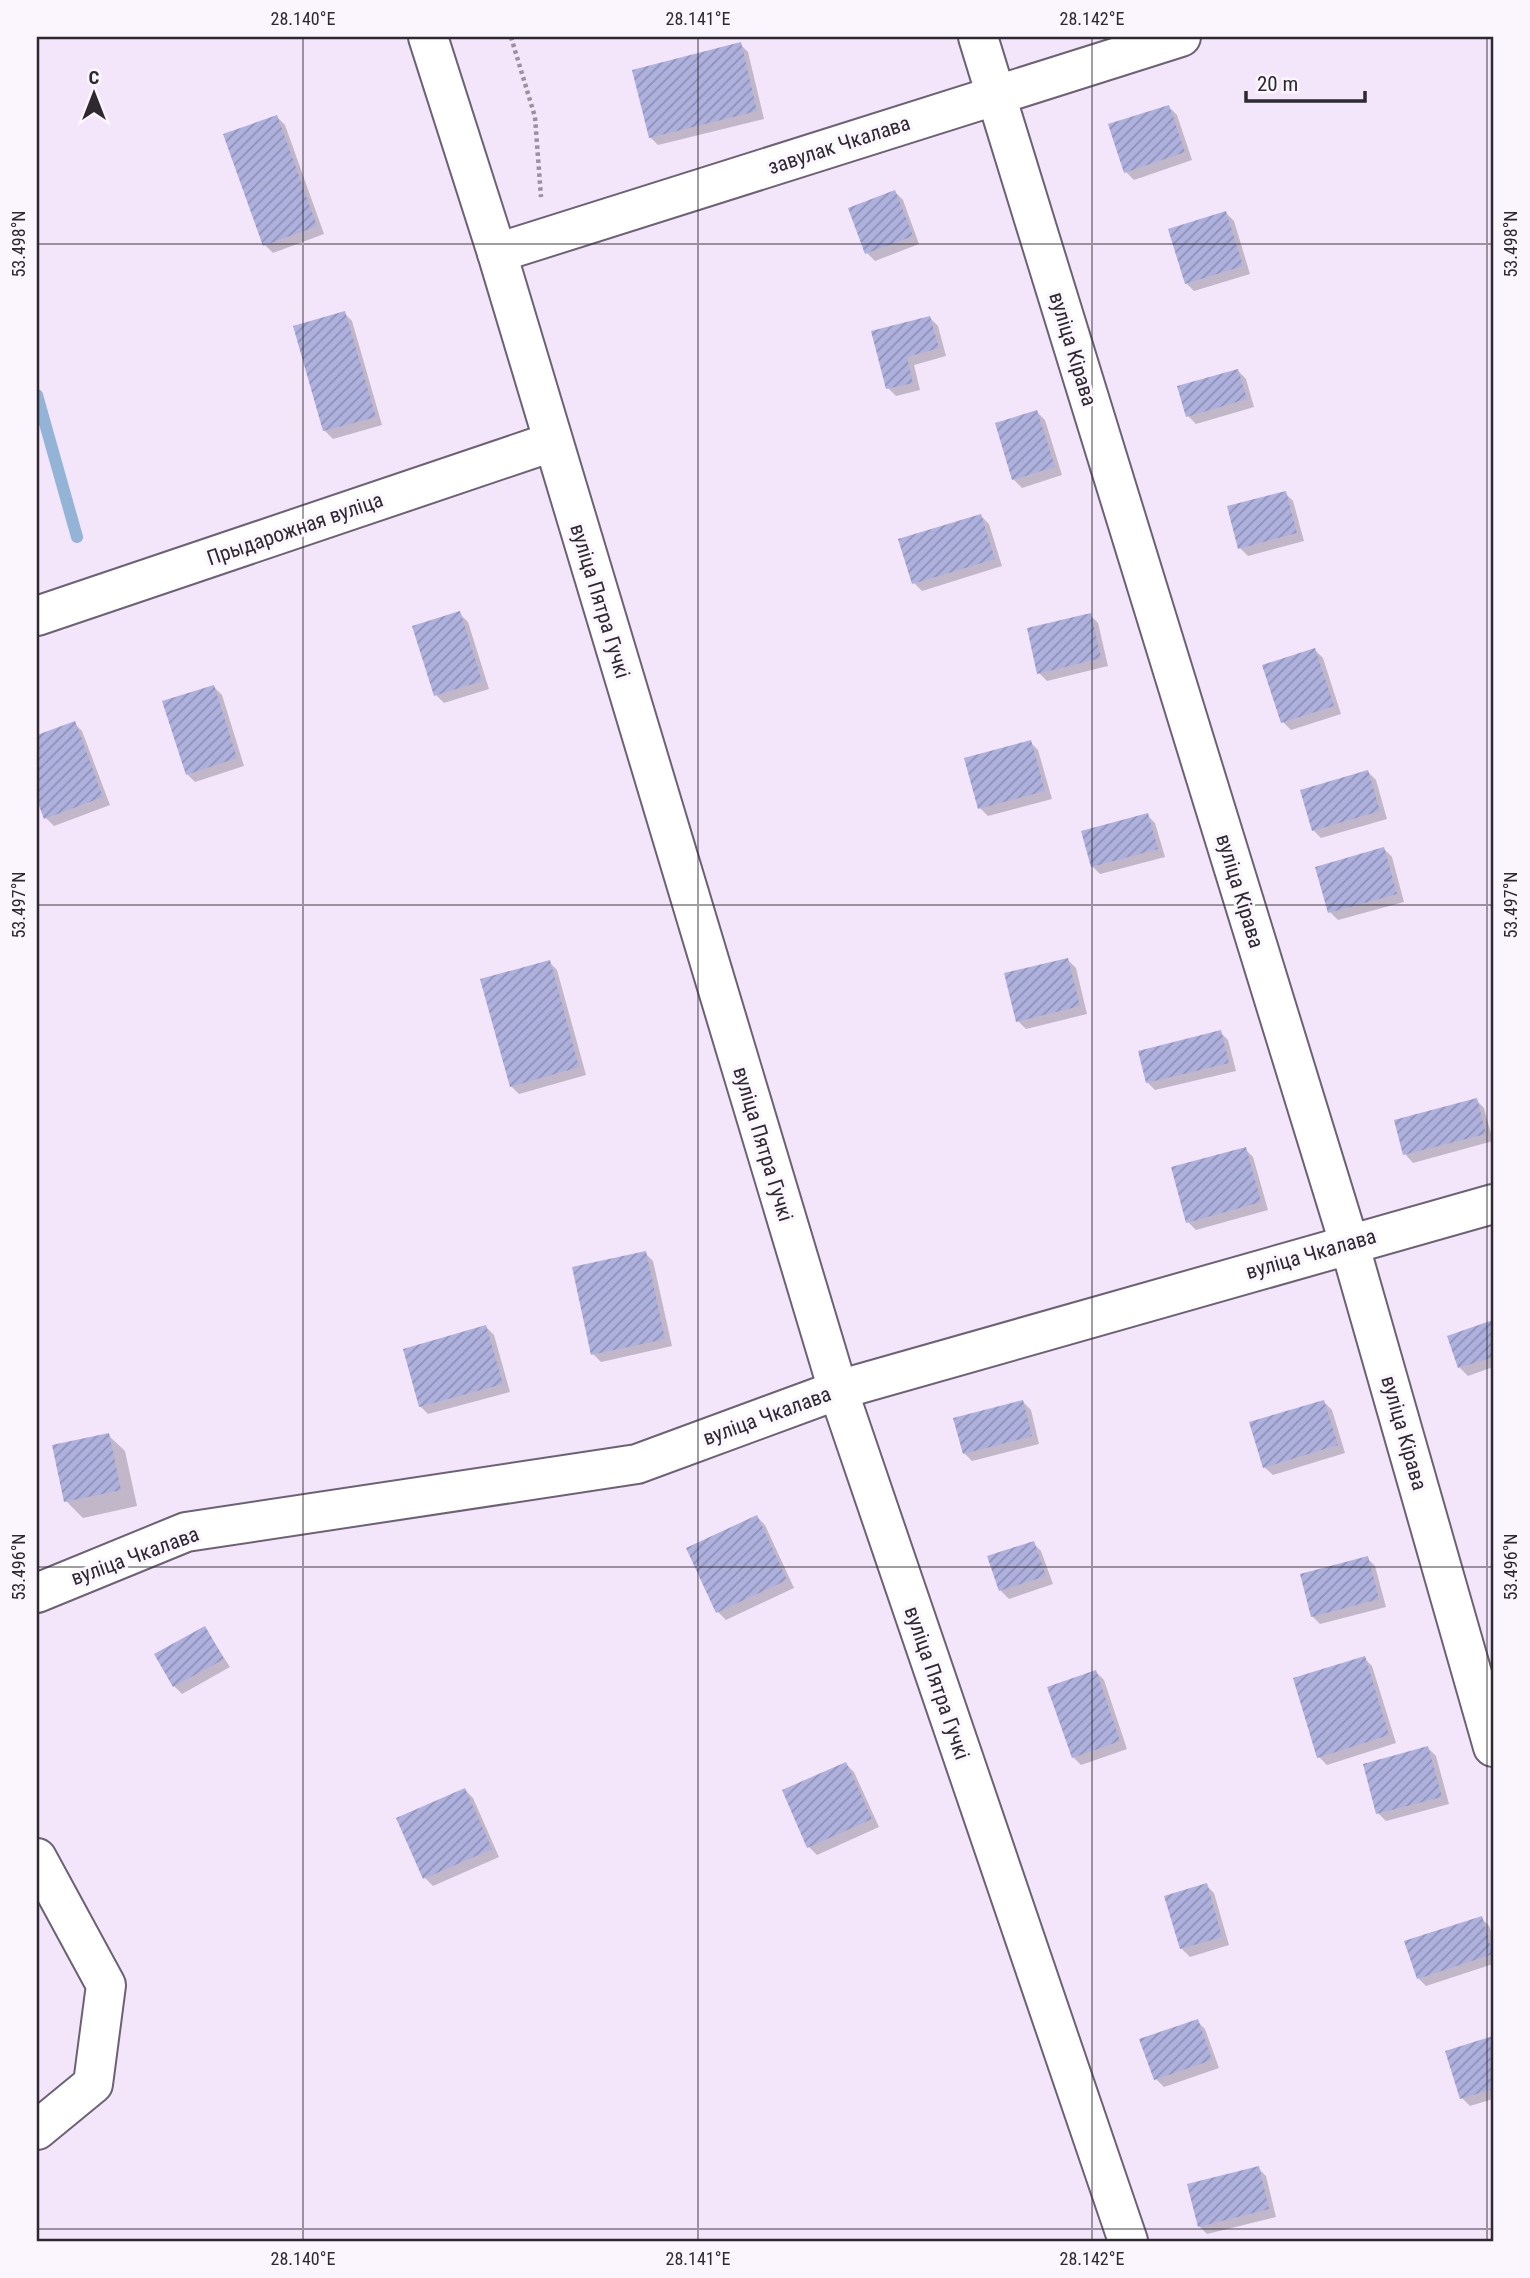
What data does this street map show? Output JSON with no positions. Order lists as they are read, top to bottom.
{
  "streets": {
    "street": [
      "завулак Чкалава",
      "вуліца Кірава",
      "Прыдарожная вуліца",
      "вуліца Пятра Гучкі",
      "вуліца Чкалава"
    ]
  },
  "crossings": [
    ["завулак Чкалава", "вуліца Кірава"],
    ["завулак Чкалава", "вуліца Пятра Гучкі"],
    ["вуліца Кірава", "вуліца Чкалава"],
    ["Прыдарожная вуліца", "вуліца Пятра Гучкі"],
    ["вуліца Пятра Гучкі", "вуліца Чкалава"]
  ],
  "scale_bar": "20 m",
  "north": "top",
  "coordinates": [
    "28.140°E",
    "28.141°E",
    "28.142°E",
    "53.498°N",
    "53.497°N",
    "53.496°N"
  ]
}
